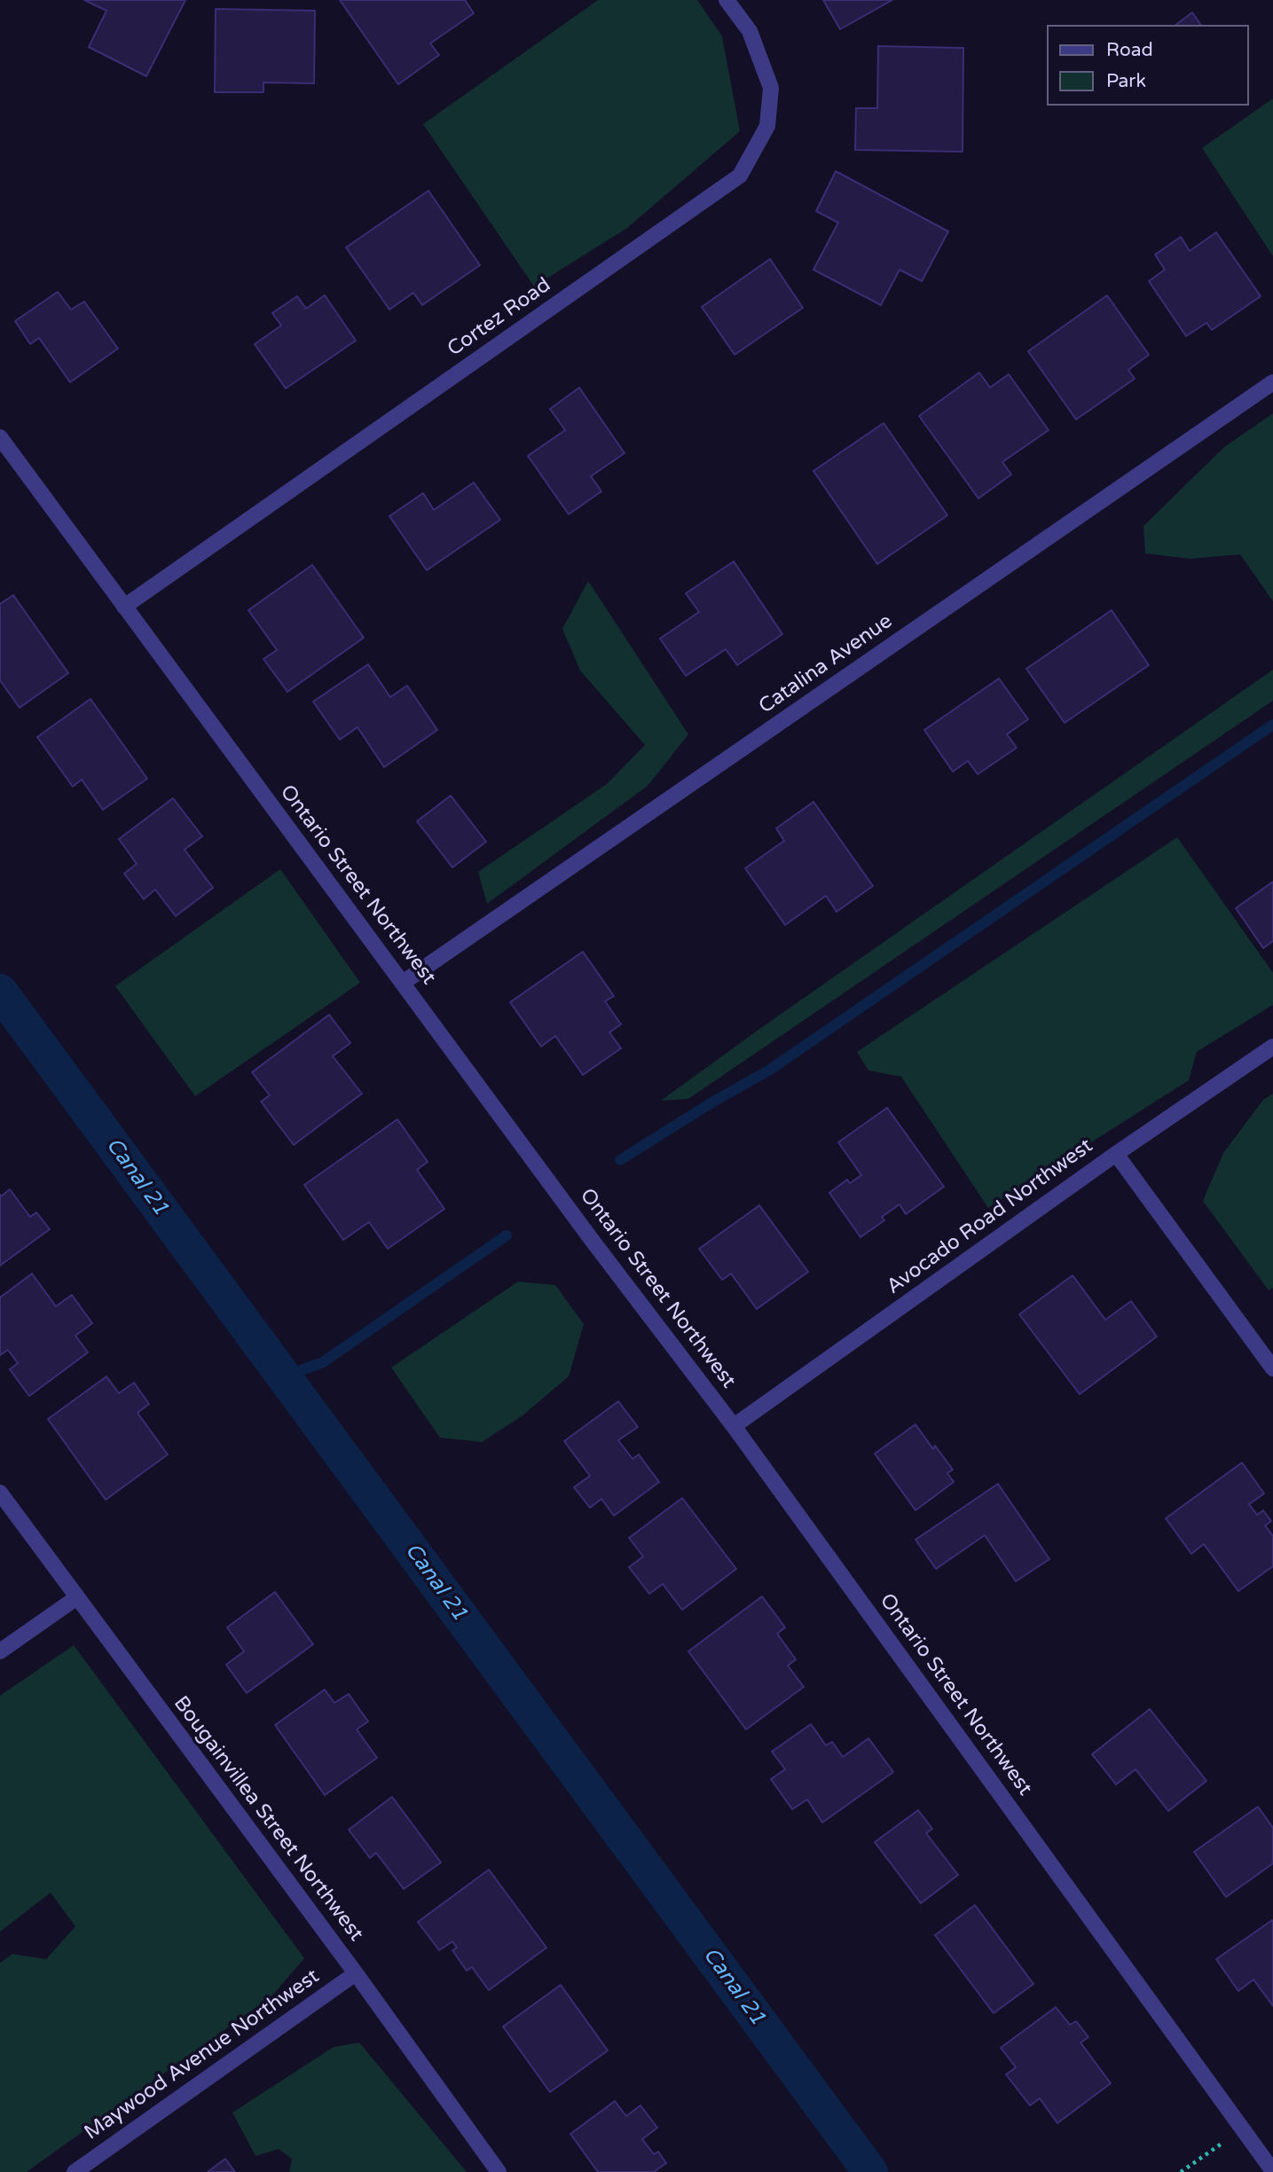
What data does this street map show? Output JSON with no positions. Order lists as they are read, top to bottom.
{
  "streets": {
    "street": [
      "Cortez Road",
      "Catalina Avenue",
      "Ontario Street Northwest",
      "Avocado Road Northwest",
      "Bougainvillea Street Northwest",
      "Maywood Avenue Northwest"
    ]
  },
  "crossings": [
    ["Cortez Road", "Ontario Street Northwest"],
    ["Catalina Avenue", "Ontario Street Northwest"],
    ["Ontario Street Northwest", "Avocado Road Northwest"],
    ["Bougainvillea Street Northwest", "Maywood Avenue Northwest"]
  ],
  "water": ["Canal 21"],
  "legend": ["Road", "Park"]
}
